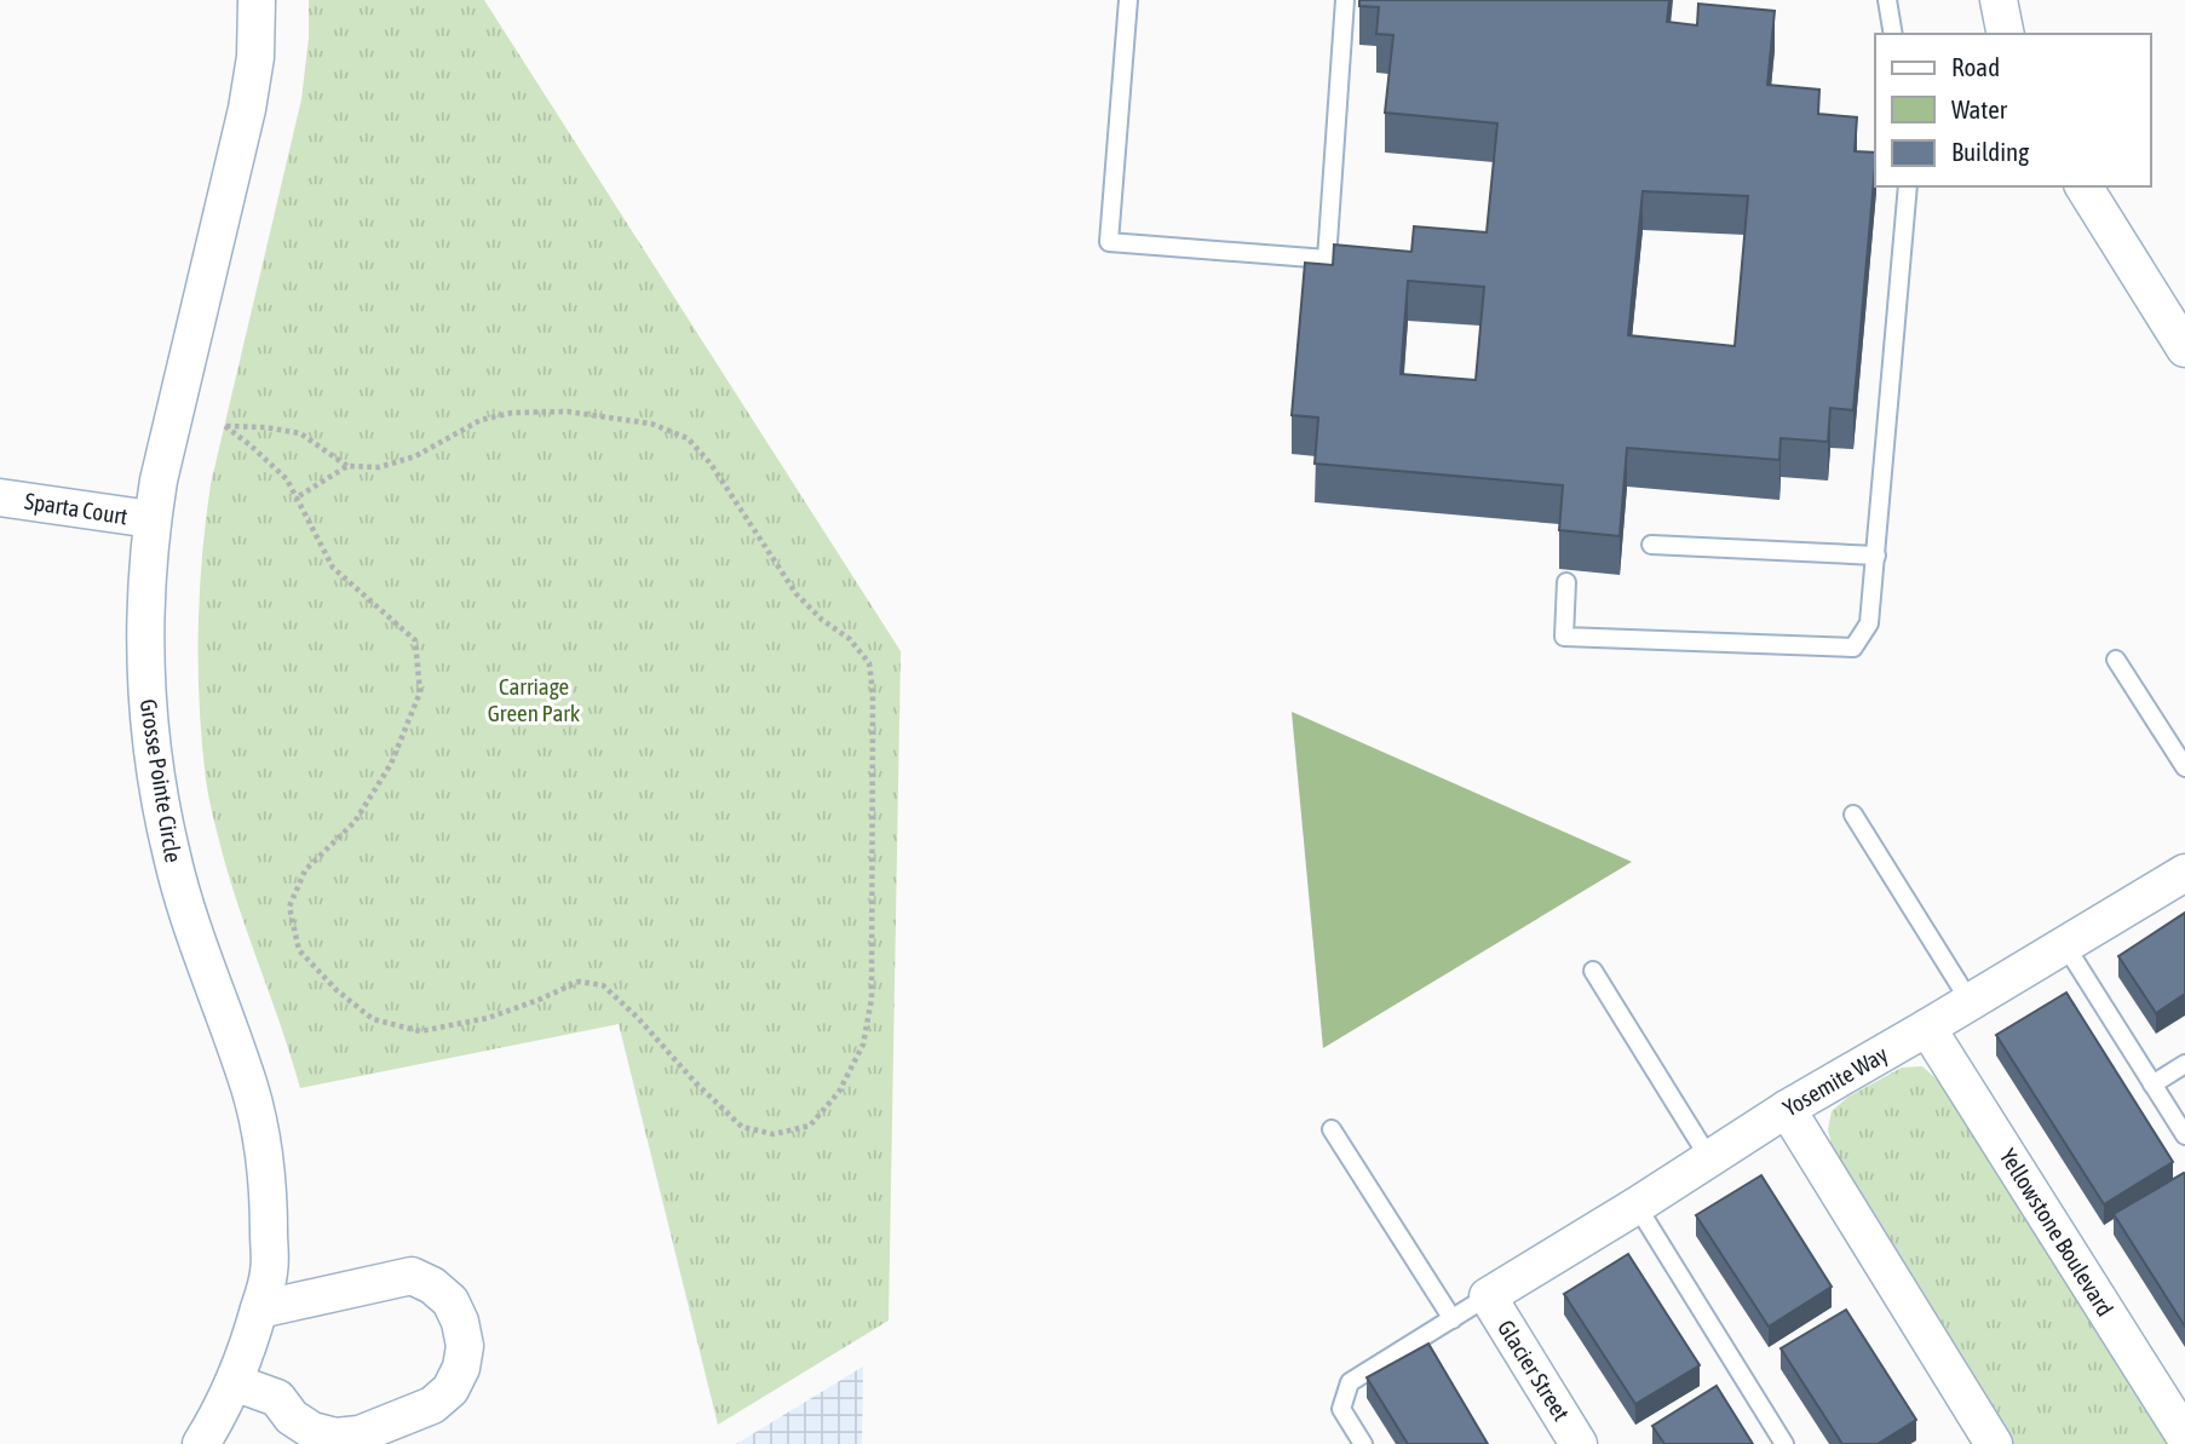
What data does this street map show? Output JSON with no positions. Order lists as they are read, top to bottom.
{
  "streets": {
    "street": [
      "Sparta Court",
      "Grosse Pointe Circle",
      "Yosemite Way",
      "Yellowstone Boulevard",
      "Glacier Street"
    ]
  },
  "crossings": [
    ["Sparta Court", "Grosse Pointe Circle"],
    ["Yosemite Way", "Yellowstone Boulevard"],
    ["Yosemite Way", "Glacier Street"]
  ],
  "parks": ["Carriage Green Park"],
  "legend": ["Road", "Water", "Building"]
}
